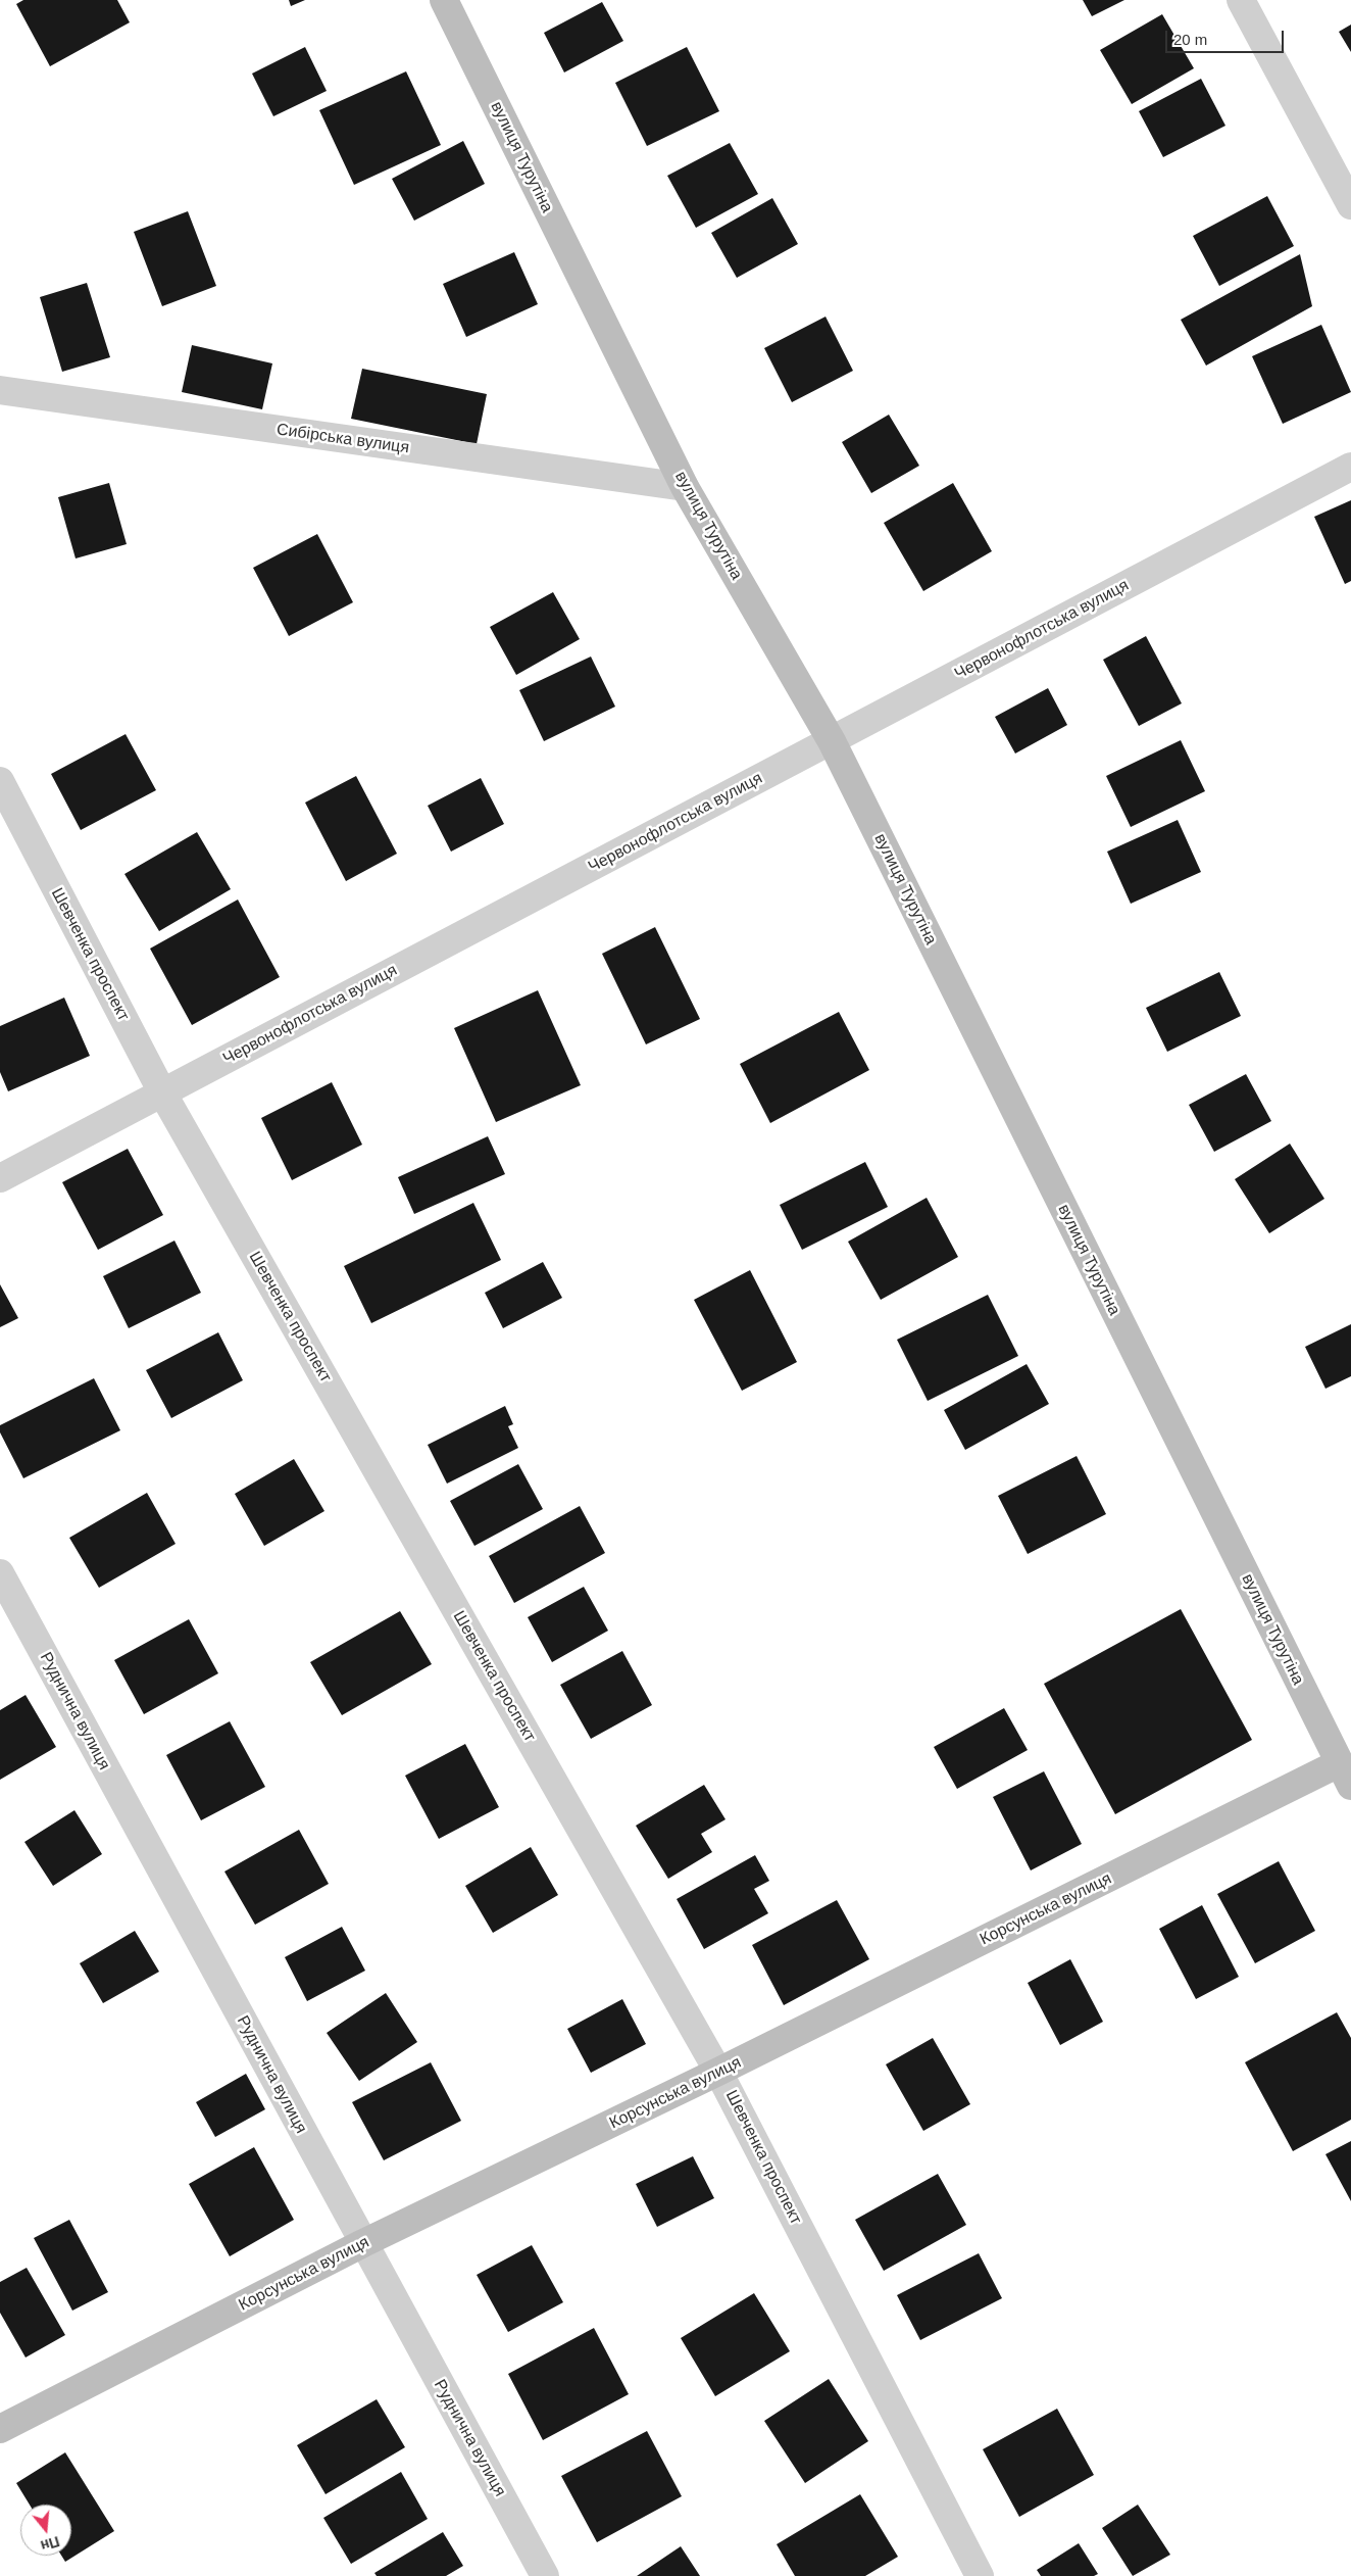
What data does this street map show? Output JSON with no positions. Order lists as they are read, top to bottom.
{
  "streets": {
    "street": [
      "вулиця Турутіна",
      "Сибірська вулиця",
      "Червонофлотська вулиця",
      "Шевченка проспект",
      "Руднична вулиця",
      "Корсунська вулиця"
    ]
  },
  "crossings": [
    ["вулиця Турутіна", "Сибірська вулиця"],
    ["вулиця Турутіна", "Червонофлотська вулиця"],
    ["вулиця Турутіна", "Корсунська вулиця"],
    ["Червонофлотська вулиця", "Шевченка проспект"],
    ["Шевченка проспект", "Корсунська вулиця"],
    ["Руднична вулиця", "Корсунська вулиця"]
  ],
  "scale_bar": "20 m",
  "north": "bottom"
}
